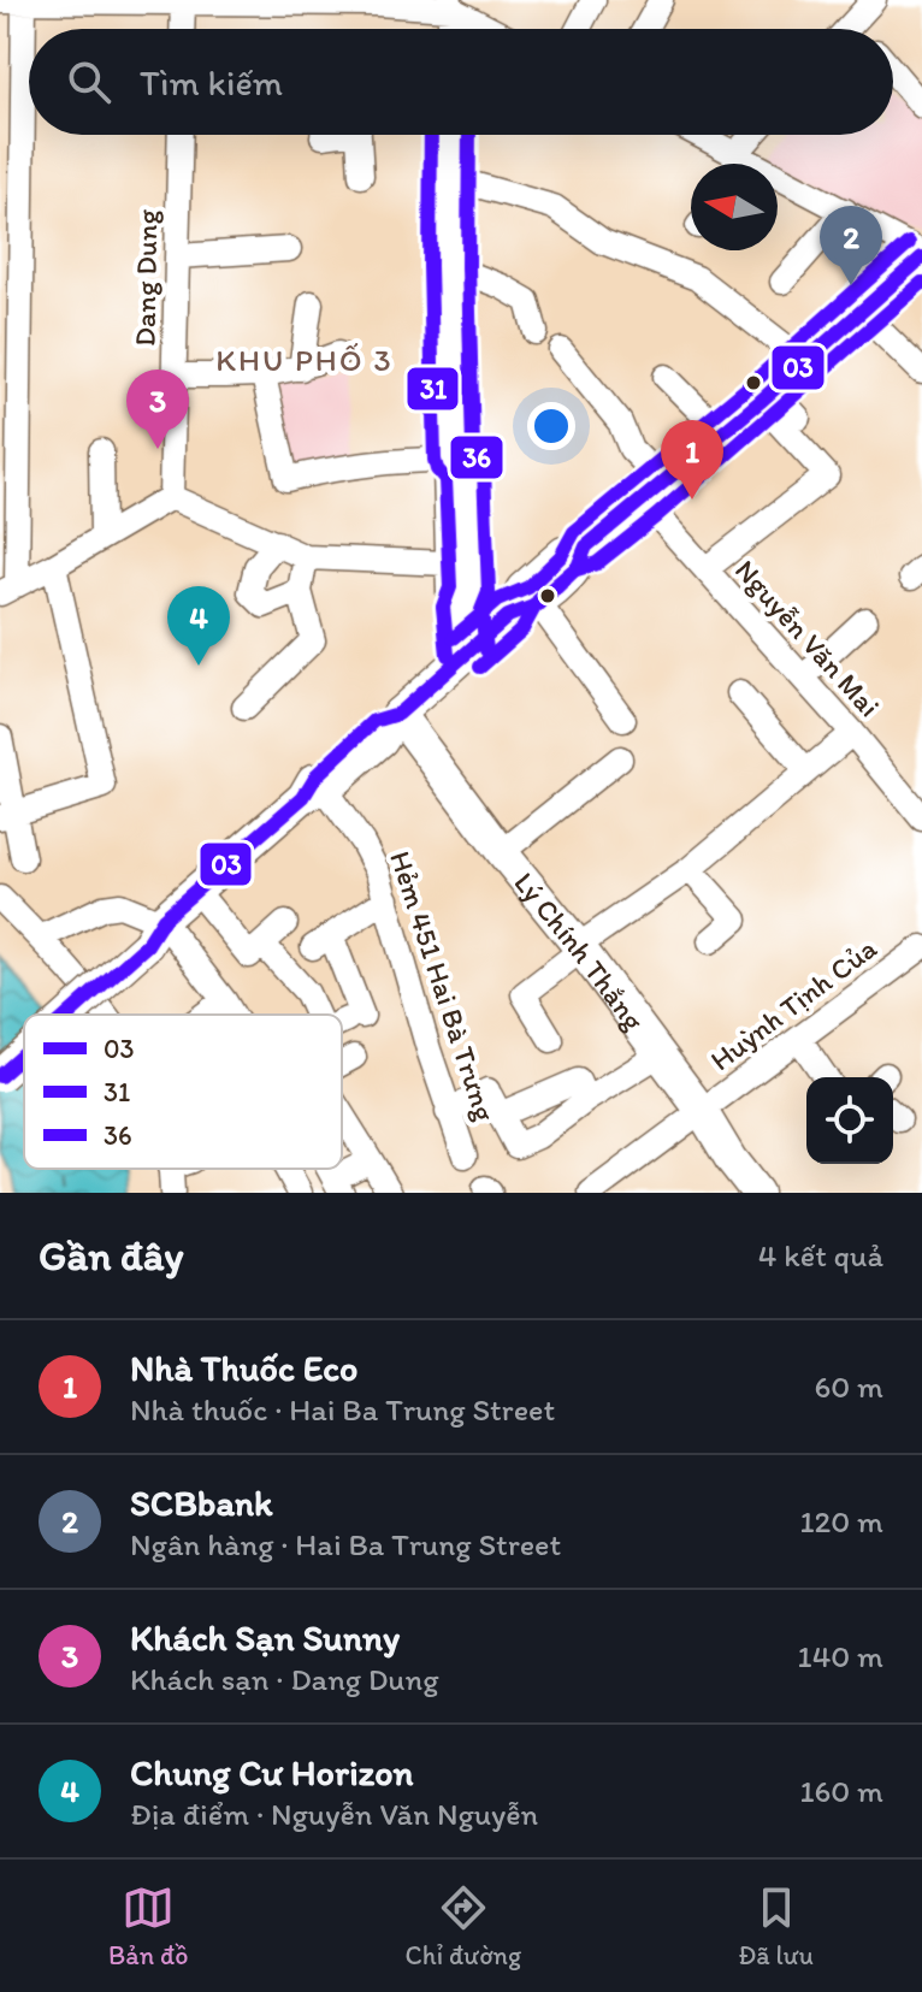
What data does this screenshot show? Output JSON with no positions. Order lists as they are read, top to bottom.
{
  "streets": {
    "main road": ["Lý Chính Thắng"],
    "street": [
      "Dang Dung",
      "Nguyễn Văn Mai",
      "Hẻm 451 Hai Bà Trưng",
      "Huỳnh Tịnh Của"
    ]
  },
  "crossings": [
    ["Lý Chính Thắng", "Huỳnh Tịnh Của"]
  ],
  "districts": ["KHU PHỐ 3"],
  "lines": ["transit line 31", "transit line 36", "transit line 03"],
  "legend": ["03", "31", "36"],
  "north": "left",
  "page": {
    "search": "Tìm kiếm",
    "pins": [
      "2",
      "3",
      "1",
      "4"
    ],
    "heading": ["Gần đây", "4 kết quả"],
    "list": [
      {
        "mark": "1",
        "name": "Nhà Thuốc Eco",
        "note": "Nhà thuốc · Hai Ba Trung Street",
        "value": "60 m"
      },
      {
        "mark": "2",
        "name": "SCBbank",
        "note": "Ngân hàng · Hai Ba Trung Street",
        "value": "120 m"
      },
      {
        "mark": "3",
        "name": "Khách Sạn Sunny",
        "note": "Khách sạn · Dang Dung",
        "value": "140 m"
      },
      {
        "mark": "4",
        "name": "Chung Cư Horizon",
        "note": "Địa điểm · Nguyễn Văn Nguyễn",
        "value": "160 m"
      }
    ],
    "nav": ["Bản đồ", "Chỉ đường", "Đã lưu"]
  }
}
